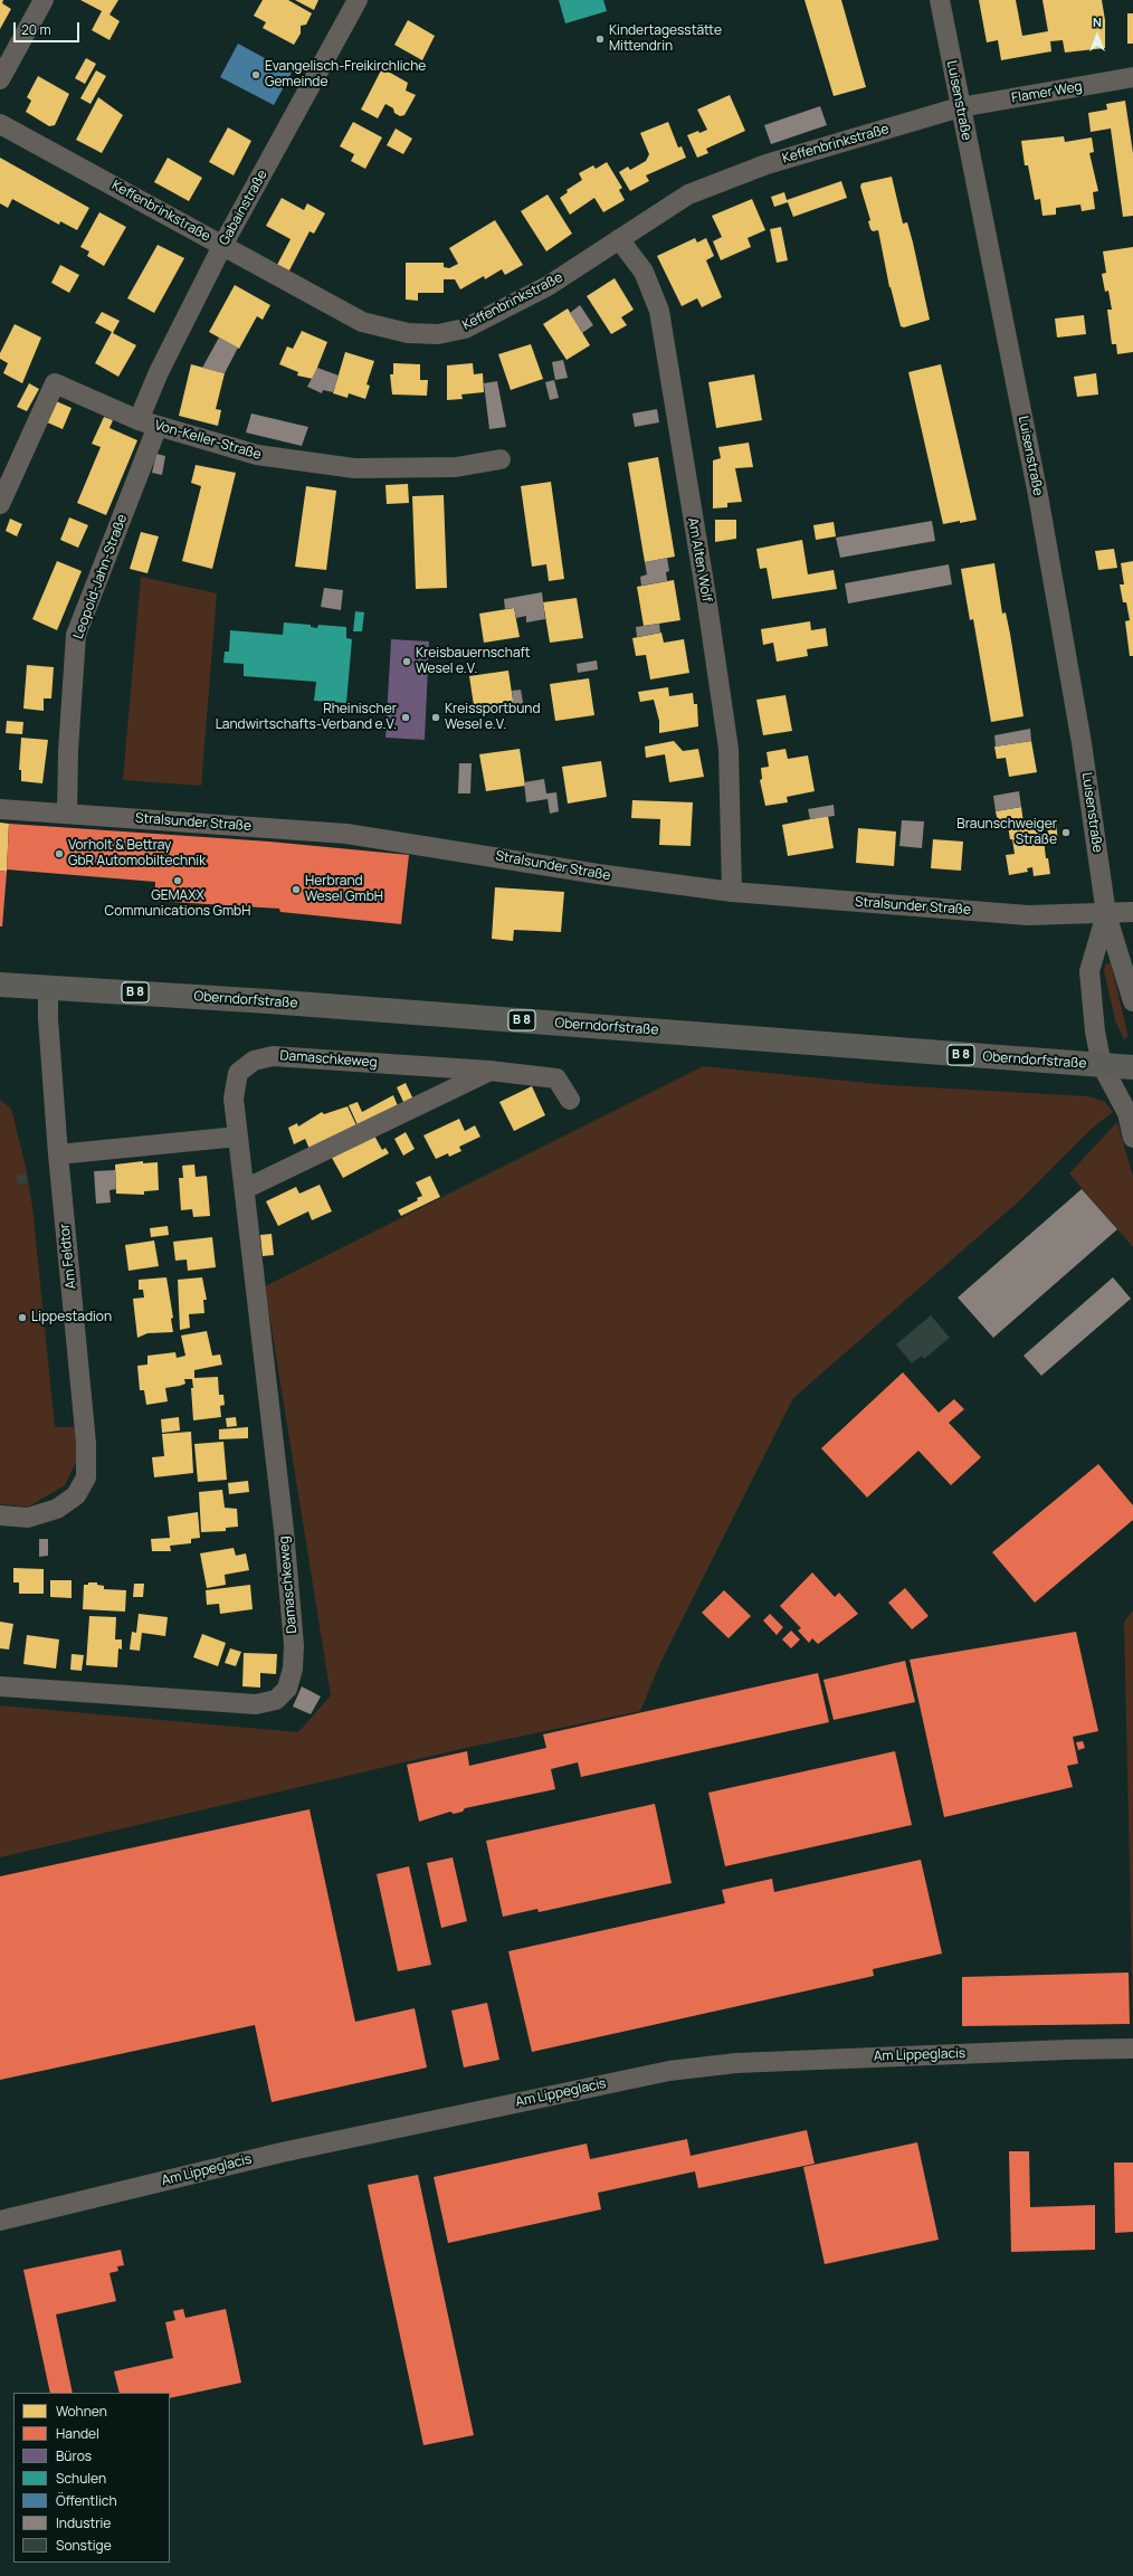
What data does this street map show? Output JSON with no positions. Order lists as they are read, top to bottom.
{
  "streets": {
    "main road": ["B 8", "Oberndorfstraße"],
    "street": [
      "Flamer Weg",
      "Luisenstraße",
      "Keffenbrinkstraße",
      "Gabainstraße",
      "Von-Keller-Straße",
      "Am Alten Wolf",
      "Leopold-Jahn-Straße",
      "Stralsunder Straße",
      "Damaschkeweg",
      "Am Feldtor",
      "Am Lippeglacis"
    ]
  },
  "crossings": [
    ["Flamer Weg", "Luisenstraße"],
    ["Flamer Weg", "Keffenbrinkstraße"],
    ["Luisenstraße", "Keffenbrinkstraße"],
    ["Luisenstraße", "Stralsunder Straße"],
    ["Luisenstraße", "Oberndorfstraße"],
    ["Keffenbrinkstraße", "Gabainstraße"],
    ["Keffenbrinkstraße", "Am Alten Wolf"],
    ["Gabainstraße", "Von-Keller-Straße"],
    ["Von-Keller-Straße", "Leopold-Jahn-Straße"],
    ["Am Alten Wolf", "Stralsunder Straße"],
    ["Leopold-Jahn-Straße", "Stralsunder Straße"],
    ["Oberndorfstraße", "Am Feldtor"]
  ],
  "places": [
    "Kindertagesstätte Mittendrin",
    "Evangelisch-Freikirchliche Gemeinde",
    "Kreisbauernschaft Wesel e.V.",
    "Rheinischer Landwirtschafts-Verband e.V.",
    "Kreissportbund Wesel e.V.",
    "Braunschweiger Straße",
    "Vorholt & Bettray GbR Automobiltechnik",
    "GEMAXX Communications GmbH",
    "Herbrand Wesel GmbH",
    "Lippestadion"
  ],
  "legend": [
    "Wohnen",
    "Handel",
    "Büros",
    "Schulen",
    "Öffentlich",
    "Industrie",
    "Sonstige"
  ],
  "scale_bar": "20 m",
  "north": "top"
}
